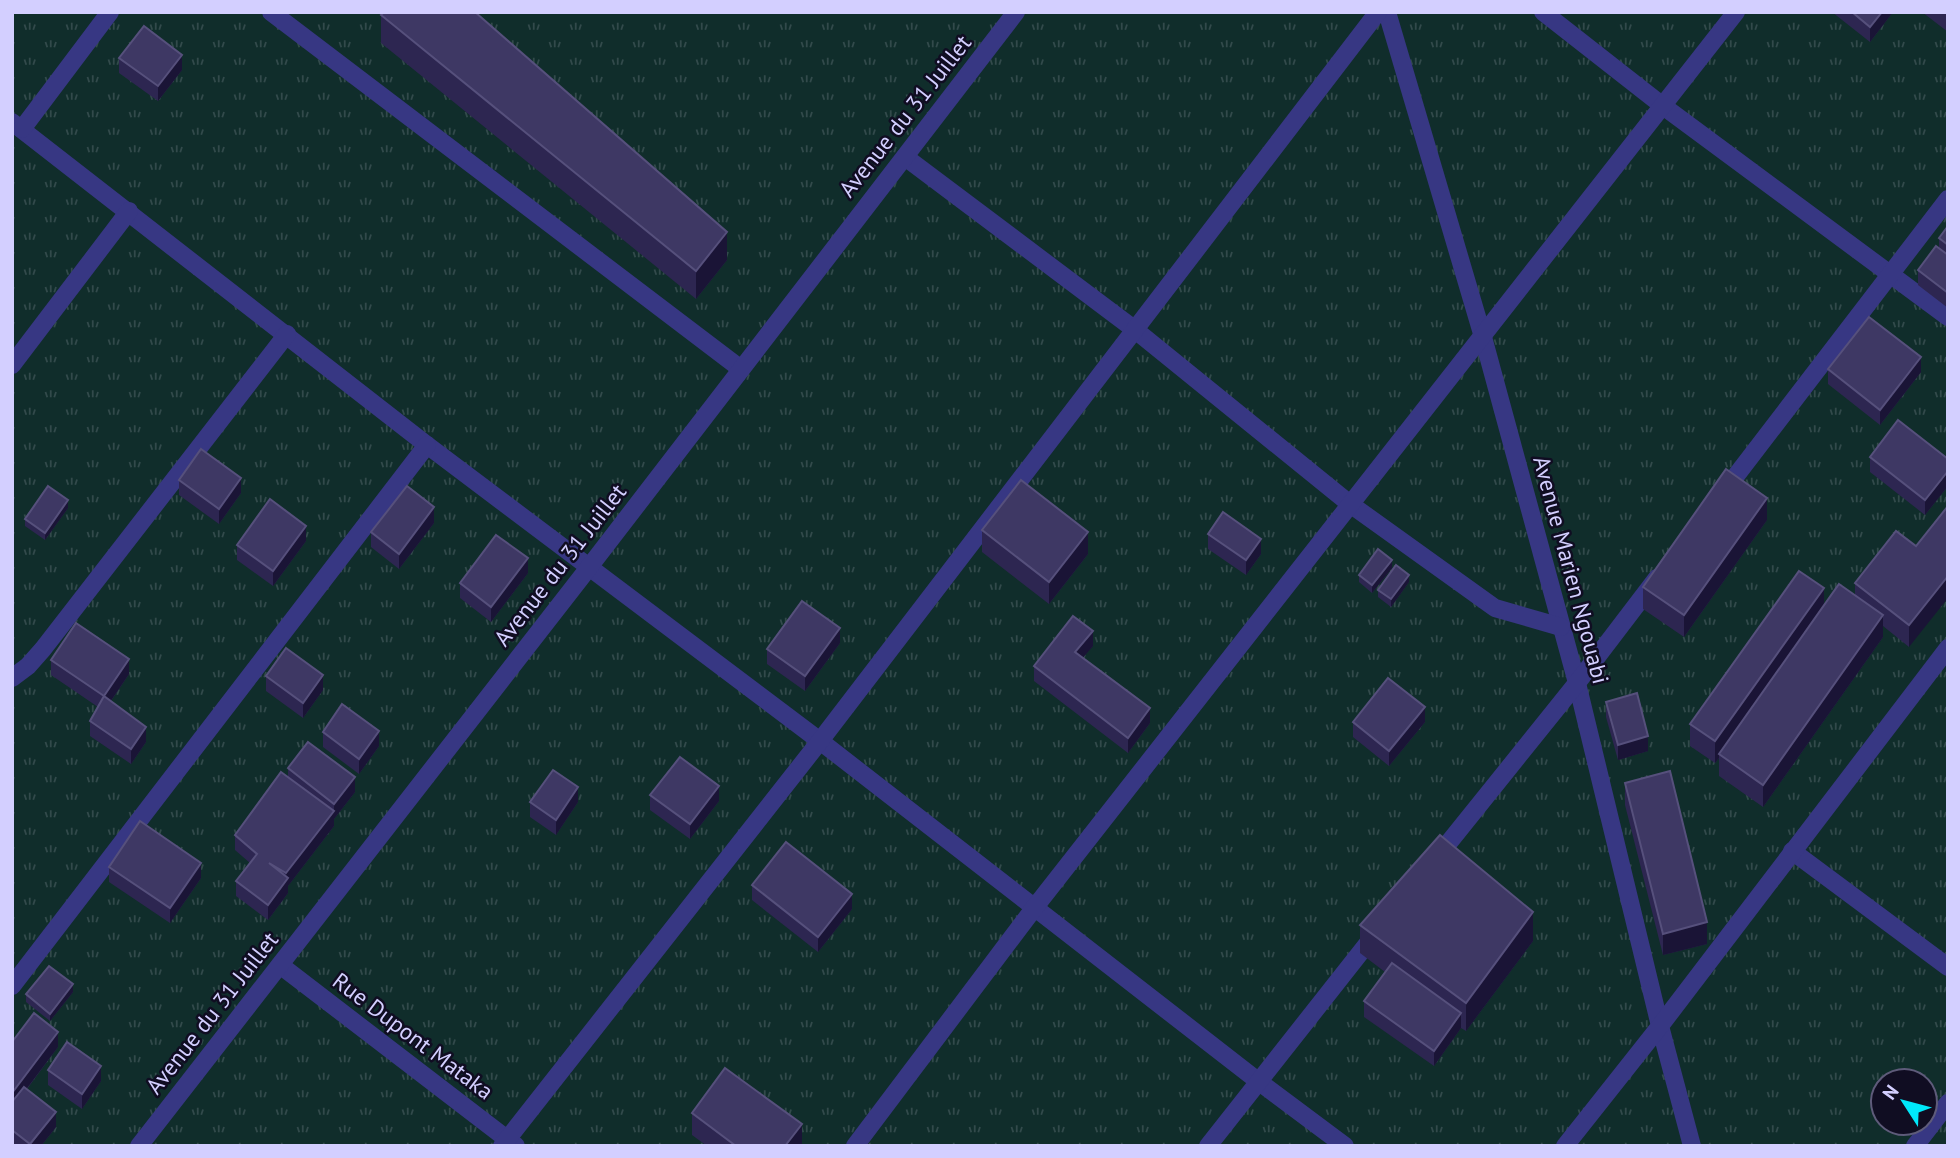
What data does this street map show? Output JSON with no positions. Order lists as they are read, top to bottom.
{
  "streets": {
    "street": ["Avenue du 31 Juillet", "Avenue Marien Ngouabi", "Rue Dupont Mataka"]
  },
  "crossings": [
    ["Avenue du 31 Juillet", "Rue Dupont Mataka"]
  ],
  "north": "top left"
}
